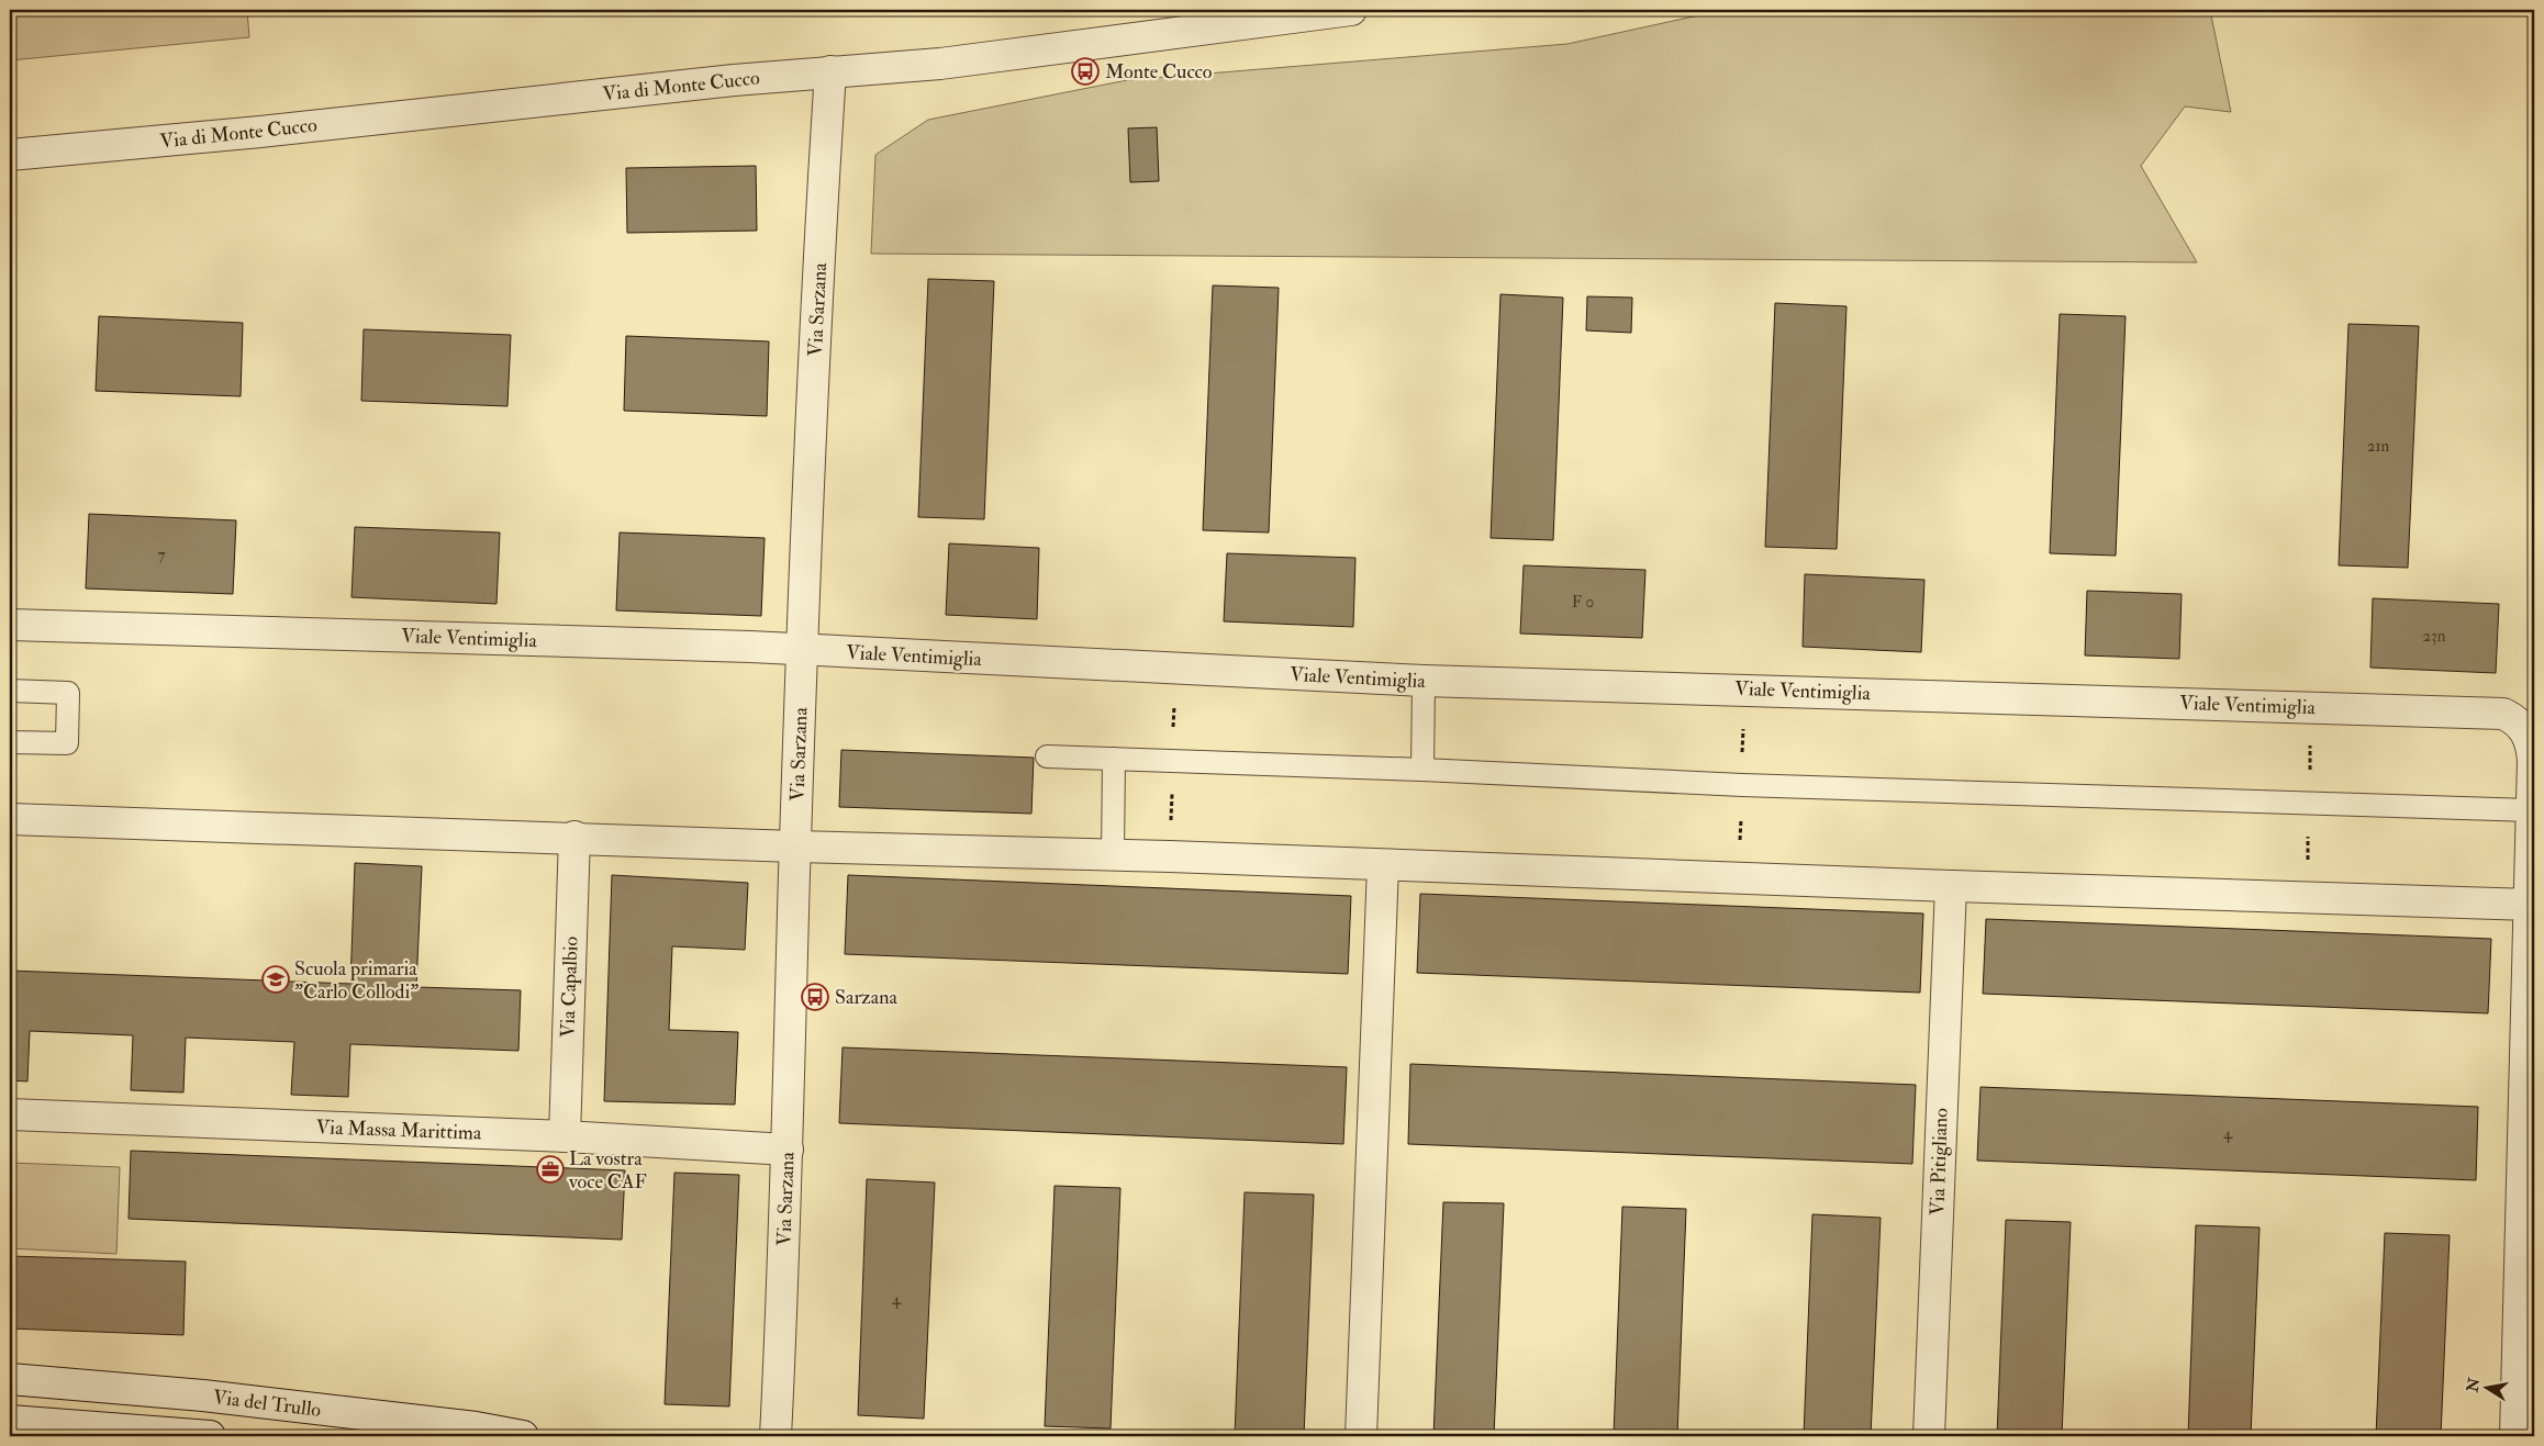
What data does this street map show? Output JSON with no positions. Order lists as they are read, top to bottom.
{
  "streets": {
    "street": [
      "Via di Monte Cucco",
      "Via Sarzana",
      "Viale Ventimiglia",
      "Via Capalbio",
      "Via Massa Marittima",
      "Via Pitigliano",
      "Via del Trullo"
    ]
  },
  "crossings": [
    ["Via di Monte Cucco", "Via Sarzana"],
    ["Via Sarzana", "Viale Ventimiglia"],
    ["Via Sarzana", "Via Massa Marittima"],
    ["Via Capalbio", "Via Massa Marittima"]
  ],
  "places": {
    "bus stop": ["Monte Cucco", "Sarzana"],
    "school or university": ["Scuola primaria \"Carlo Collodi\""],
    "office": ["La vostra voce CAF"]
  },
  "house_numbers": [
    "21n",
    "7",
    "F 0",
    "23n",
    "4",
    "4"
  ],
  "north": "left"
}
